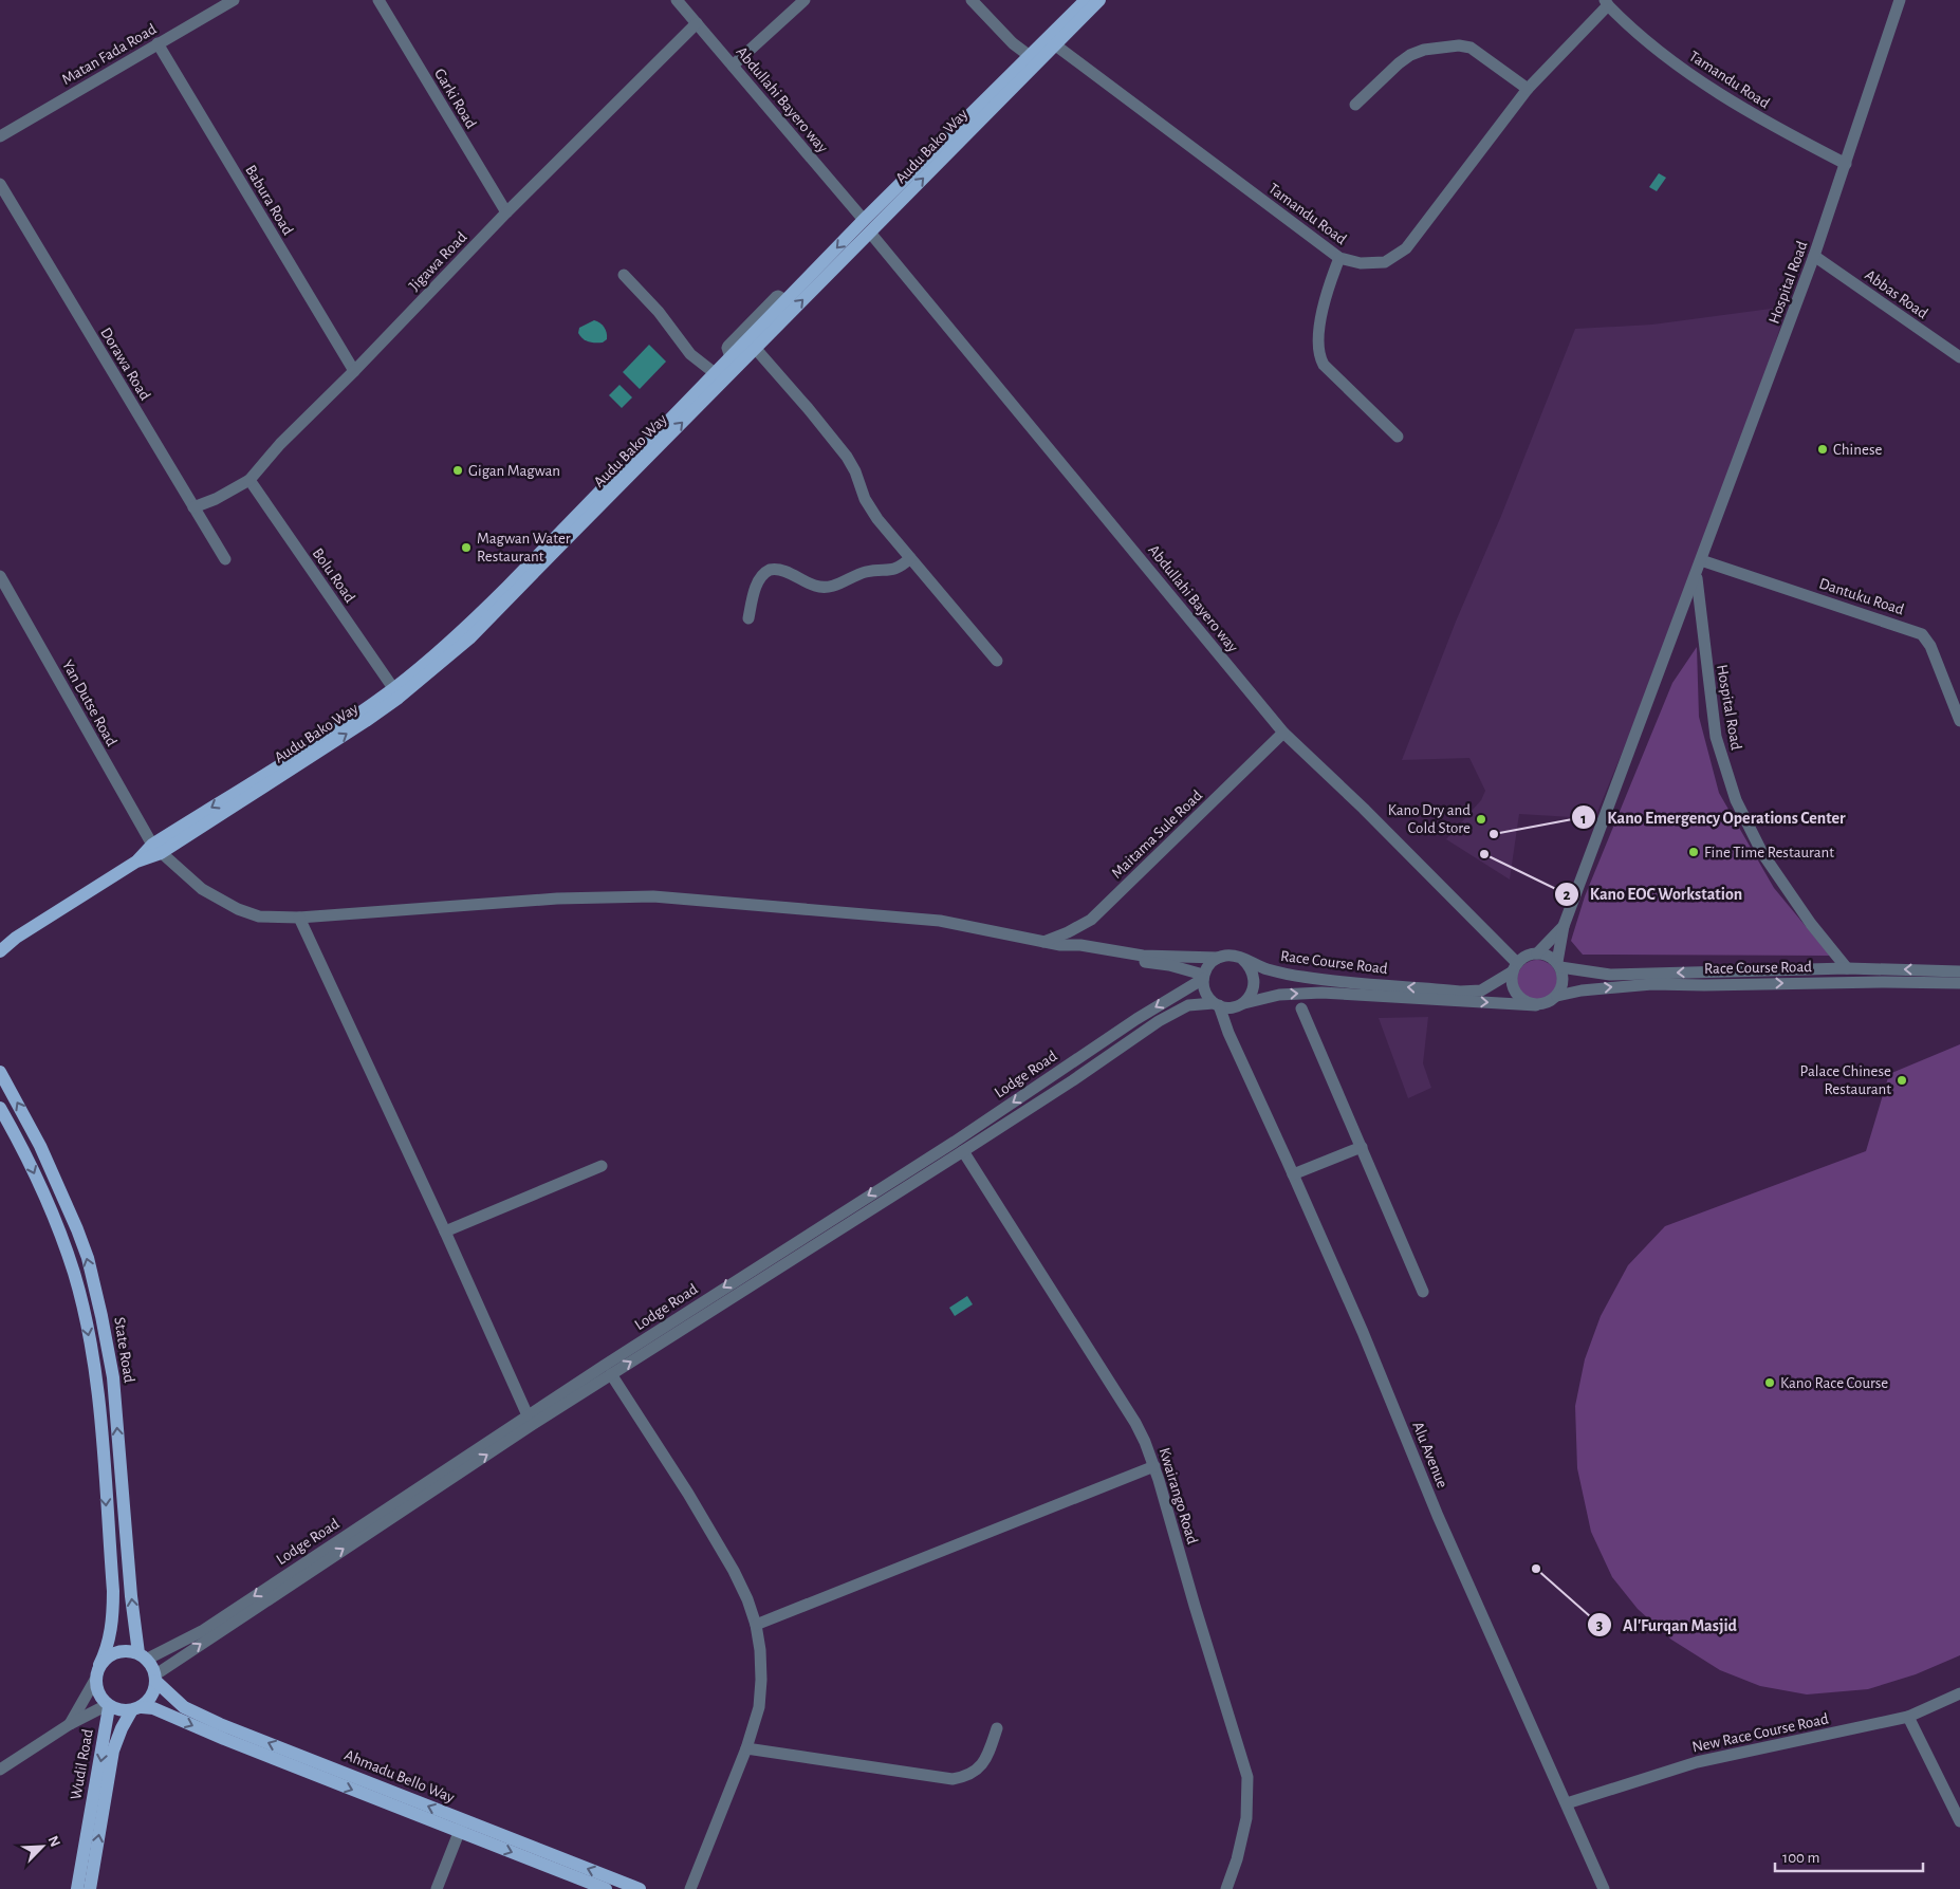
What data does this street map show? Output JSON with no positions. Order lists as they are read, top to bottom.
{
  "streets": {
    "main road": [
      "Audu Bako Way",
      "State Road",
      "Wudil Road",
      "Ahmadu Bello Way"
    ],
    "street": [
      "Matan Fada Road",
      "Tamandu Road",
      "Garki Road",
      "Abdullahi Bayero way",
      "Babura Road",
      "Jigawa Road",
      "Hospital Road",
      "Abbas Road",
      "Dorawa Road",
      "Bolu Road",
      "Dantuku Road",
      "Yan Dutse Road",
      "Maitama Sule Road",
      "Race Course Road",
      "Lodge Road",
      "Alu Avenue",
      "Kwairango Road",
      "New Race Course Road"
    ]
  },
  "crossings": [
    ["Matan Fada Road", "Babura Road"],
    ["Tamandu Road", "Audu Bako Way"],
    ["Tamandu Road", "Hospital Road"],
    ["Garki Road", "Jigawa Road"],
    ["Abdullahi Bayero way", "Audu Bako Way"],
    ["Abdullahi Bayero way", "Jigawa Road"],
    ["Abdullahi Bayero way", "Hospital Road"],
    ["Abdullahi Bayero way", "Maitama Sule Road"],
    ["Abdullahi Bayero way", "Race Course Road"],
    ["Audu Bako Way", "Bolu Road"],
    ["Audu Bako Way", "Yan Dutse Road"],
    ["Babura Road", "Jigawa Road"],
    ["Jigawa Road", "Dorawa Road"],
    ["Jigawa Road", "Bolu Road"],
    ["Hospital Road", "Abbas Road"],
    ["Hospital Road", "Dantuku Road"],
    ["Hospital Road", "Race Course Road"],
    ["Yan Dutse Road", "Maitama Sule Road"],
    ["Race Course Road", "Lodge Road"],
    ["Race Course Road", "Alu Avenue"],
    ["Lodge Road", "State Road"],
    ["Lodge Road", "Alu Avenue"],
    ["Lodge Road", "Kwairango Road"],
    ["Lodge Road", "Wudil Road"],
    ["Lodge Road", "Ahmadu Bello Way"],
    ["State Road", "Wudil Road"],
    ["State Road", "Ahmadu Bello Way"],
    ["Alu Avenue", "New Race Course Road"],
    ["Wudil Road", "Ahmadu Bello Way"]
  ],
  "places": [
    "Chinese",
    "Gigan Magwan",
    "Magwan Water Restaurant",
    "Kano Dry and Cold Store",
    "Kano Emergency Operations Center",
    "Fine Time Restaurant",
    "Kano EOC Workstation",
    "Palace Chinese Restaurant",
    "Kano Race Course",
    "Al'Furqan Masjid"
  ],
  "scale_bar": "100 m",
  "north": "top right"
}
